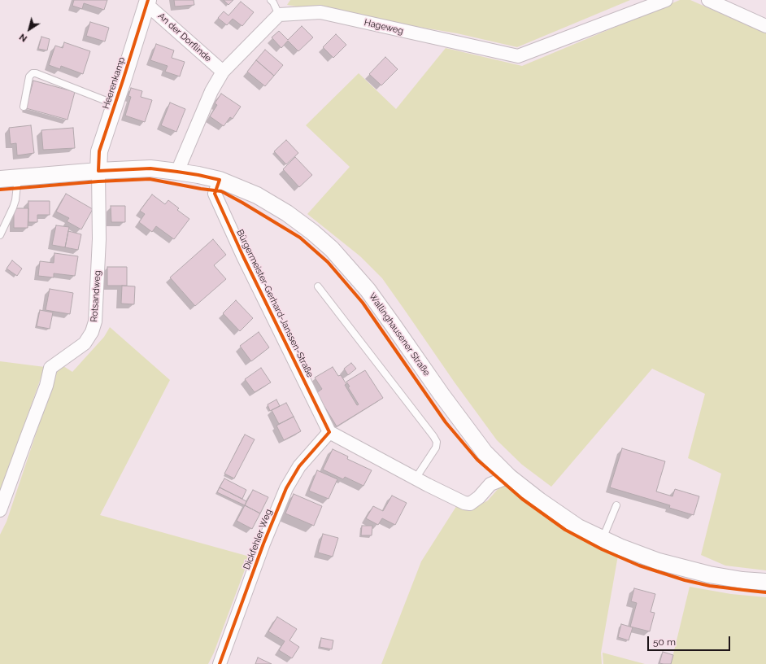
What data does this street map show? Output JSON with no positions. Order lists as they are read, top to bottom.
{
  "streets": {
    "street": [
      "Hageweg",
      "An der Dorflinde",
      "Heerenkamp",
      "Rotsandweg",
      "Bürgermeister-Gerhard-Janssen-Straße",
      "Wallinghausener Straße",
      "Dickfehler Weg"
    ]
  },
  "crossings": [
    ["An der Dorflinde", "Heerenkamp"],
    ["Heerenkamp", "Rotsandweg"],
    ["Heerenkamp", "Wallinghausener Straße"],
    ["Rotsandweg", "Wallinghausener Straße"],
    ["Bürgermeister-Gerhard-Janssen-Straße", "Wallinghausener Straße"],
    ["Bürgermeister-Gerhard-Janssen-Straße", "Dickfehler Weg"]
  ],
  "scale_bar": "50 m",
  "north": "bottom left"
}
